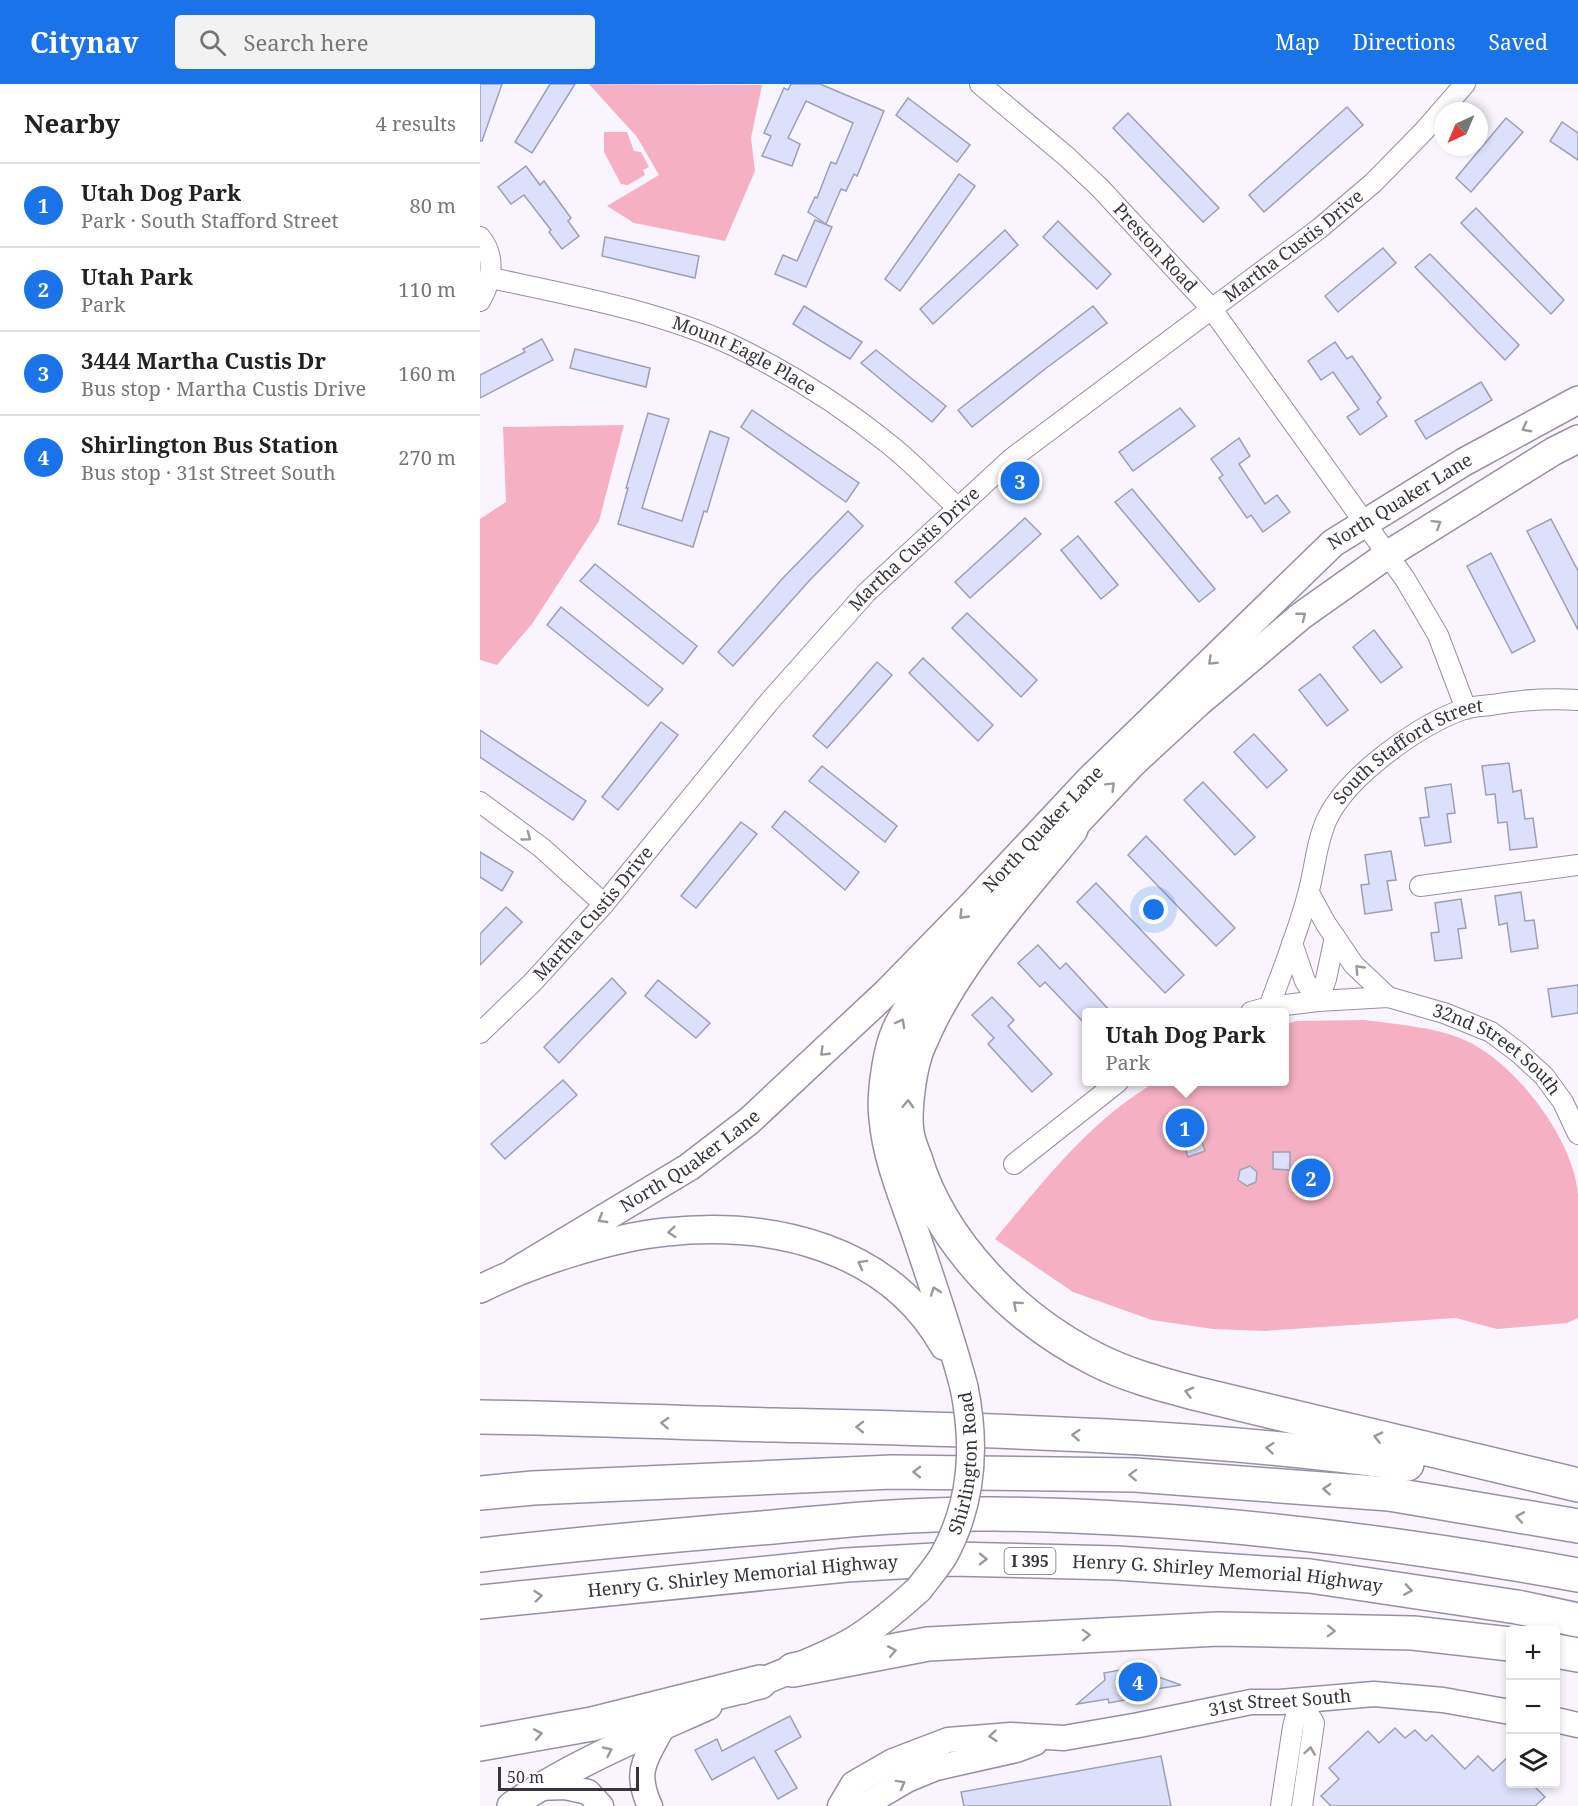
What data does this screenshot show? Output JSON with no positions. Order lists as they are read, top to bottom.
{
  "streets": {
    "highway": ["I 395", "Henry G. Shirley Memorial Highway"],
    "main road": ["North Quaker Lane", "Shirlington Road"],
    "street": [
      "Martha Custis Drive",
      "Preston Road",
      "Mount Eagle Place",
      "South Stafford Street",
      "32nd Street South",
      "31st Street South"
    ]
  },
  "crossings": [
    ["Martha Custis Drive", "Preston Road"],
    ["Martha Custis Drive", "Mount Eagle Place"],
    ["Preston Road", "North Quaker Lane"],
    ["Preston Road", "South Stafford Street"],
    ["North Quaker Lane", "Shirlington Road"],
    ["South Stafford Street", "32nd Street South"]
  ],
  "scale_bar": "50 m",
  "north": "bottom left",
  "page": {
    "header": "Citynav",
    "search": "Search here",
    "nav": ["Map", "Directions", "Saved"],
    "heading": ["Nearby", "4 results"],
    "list": [
      {
        "mark": "1",
        "name": "Utah Dog Park",
        "note": "Park · South Stafford Street",
        "value": "80 m"
      },
      {
        "mark": "2",
        "name": "Utah Park",
        "note": "Park",
        "value": "110 m"
      },
      {
        "mark": "3",
        "name": "3444 Martha Custis Dr",
        "note": "Bus stop · Martha Custis Drive",
        "value": "160 m"
      },
      {
        "mark": "4",
        "name": "Shirlington Bus Station",
        "note": "Bus stop · 31st Street South",
        "value": "270 m"
      }
    ],
    "pins": [
      "3",
      "1",
      "2",
      "4"
    ],
    "popup": ["Utah Dog Park", "Park"],
    "map_buttons": ["+", "−"],
    "scale": "50 m"
  }
}
